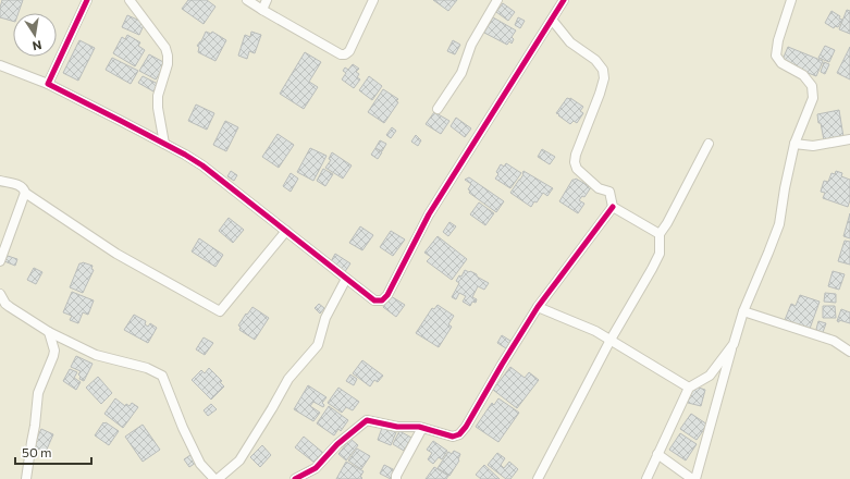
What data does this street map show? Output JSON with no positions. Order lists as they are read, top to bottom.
{
  "scale_bar": "50 m",
  "north": "bottom"
}
